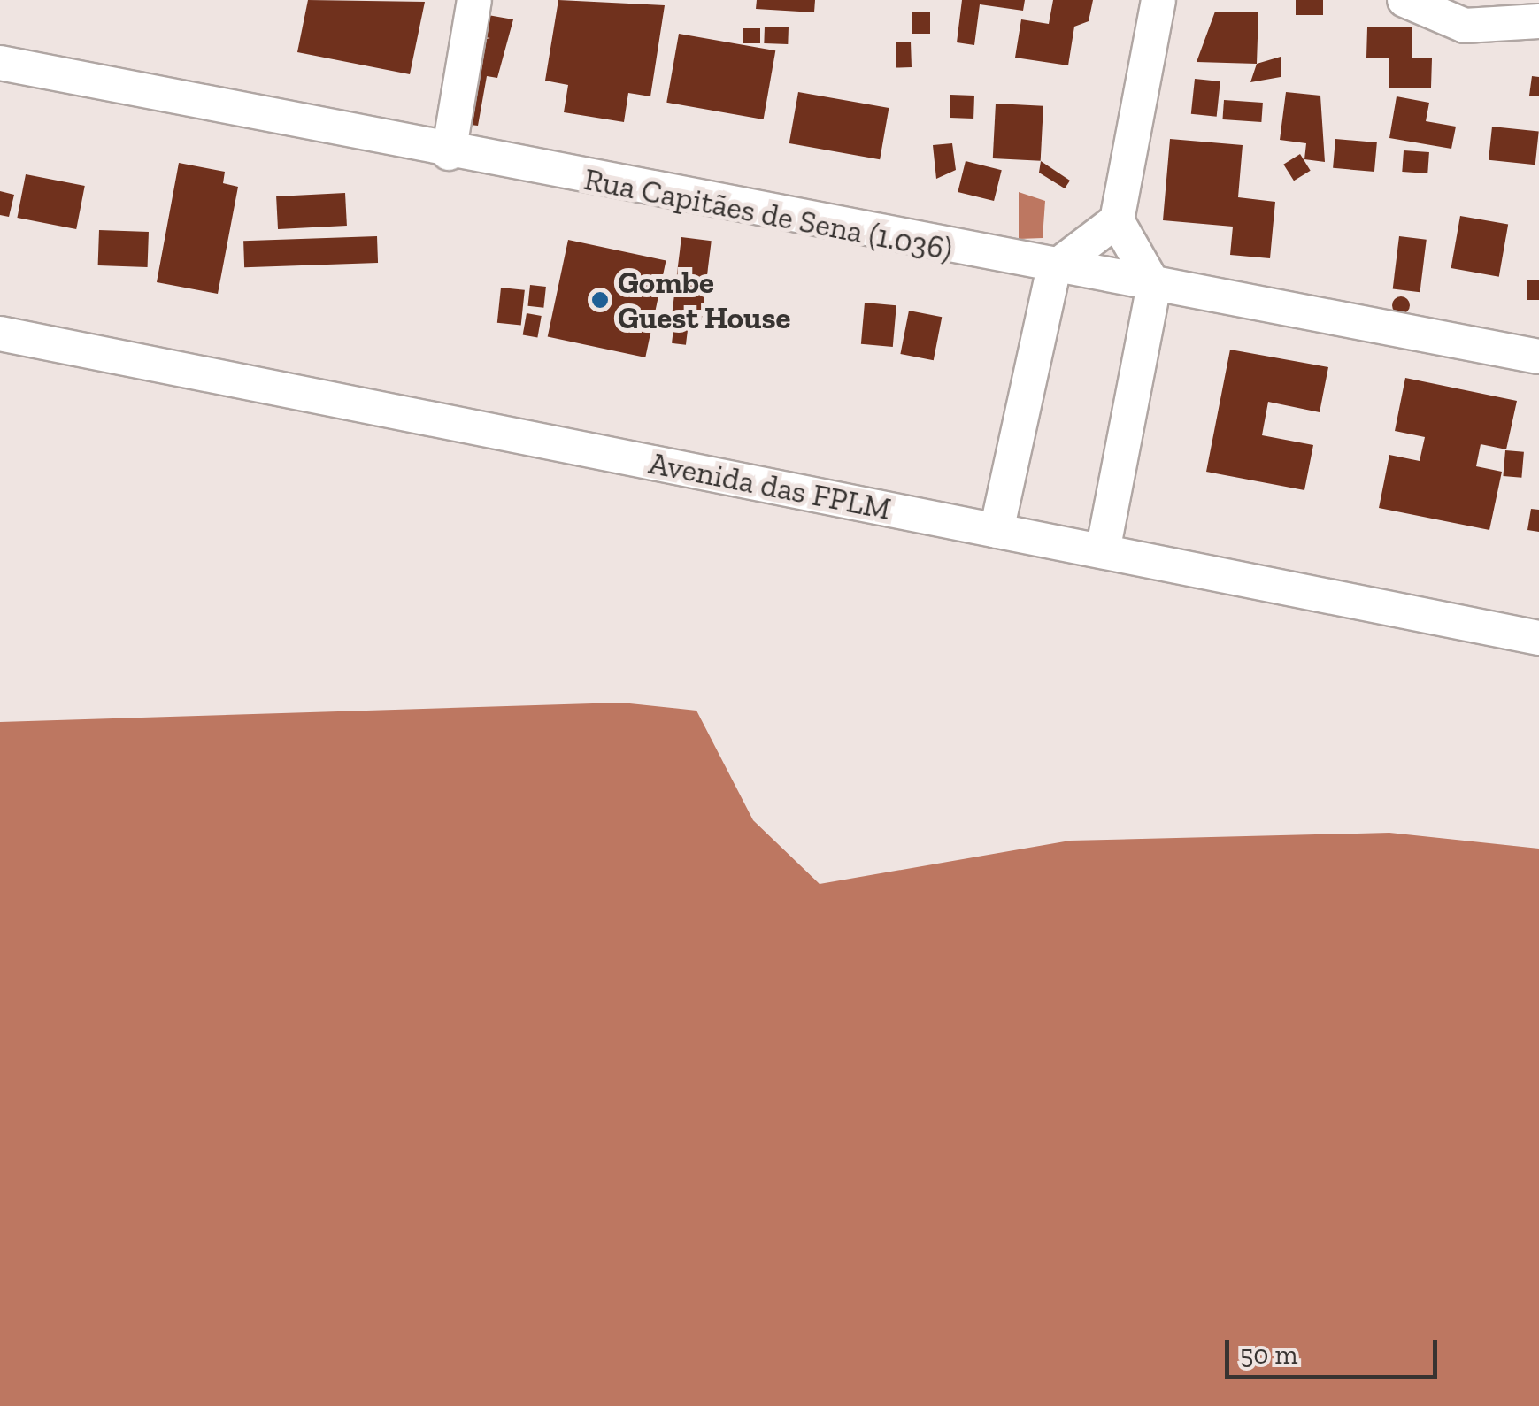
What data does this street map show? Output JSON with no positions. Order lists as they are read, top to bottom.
{
  "streets": {
    "street": ["Rua Capitães de Sena (1.036)", "Avenida das FPLM"]
  },
  "places": ["Gombe Guest House"],
  "scale_bar": "50 m"
}
